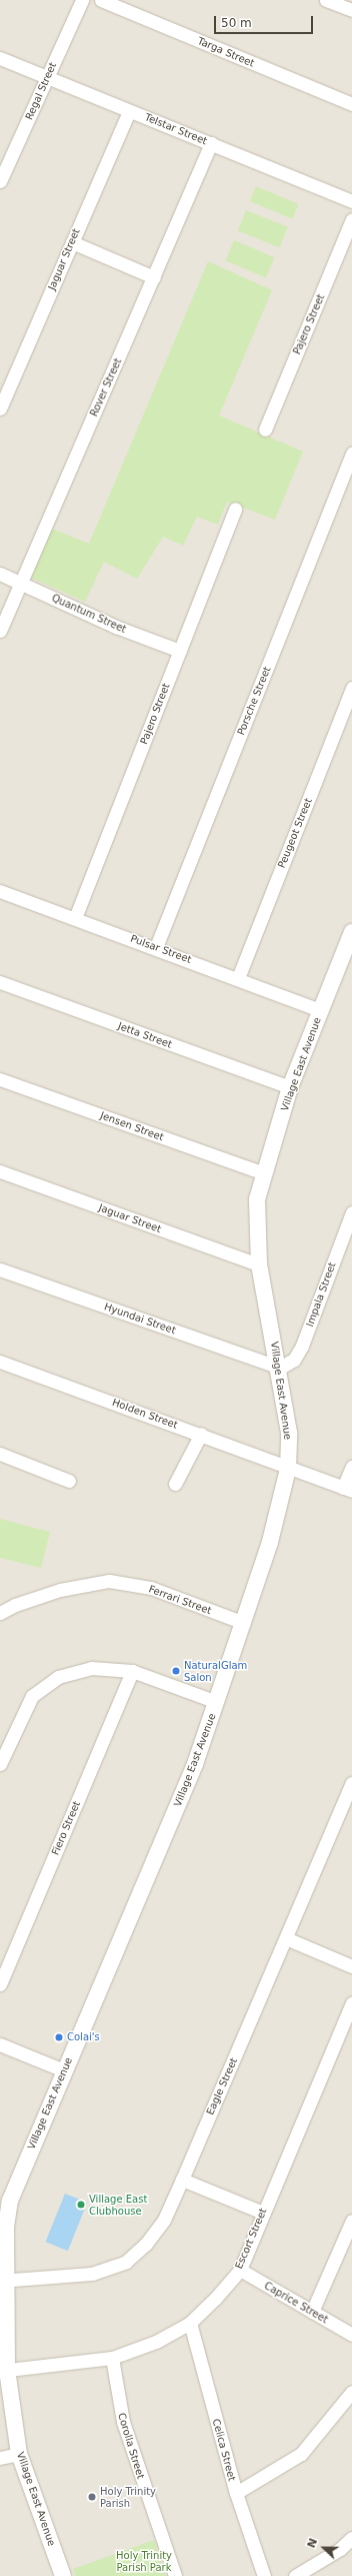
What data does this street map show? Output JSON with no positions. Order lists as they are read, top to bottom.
{
  "streets": {
    "street": [
      "Targa Street",
      "Regal Street",
      "Telstar Street",
      "Jaguar Street",
      "Pajero Street",
      "Rover Street",
      "Quantum Street",
      "Porsche Street",
      "Peugeot Street",
      "Pulsar Street",
      "Jetta Street",
      "Village East Avenue",
      "Jensen Street",
      "Impala Street",
      "Hyundai Street",
      "Holden Street",
      "Ferrari Street",
      "Fiero Street",
      "Eagle Street",
      "Escort Street",
      "Caprice Street",
      "Corolla Street",
      "Celica Street"
    ]
  },
  "crossings": [
    ["Regal Street", "Telstar Street"],
    ["Telstar Street", "Jaguar Street"],
    ["Telstar Street", "Rover Street"],
    ["Jaguar Street", "Village East Avenue"],
    ["Pajero Street", "Quantum Street"],
    ["Pajero Street", "Pulsar Street"],
    ["Rover Street", "Quantum Street"],
    ["Porsche Street", "Pulsar Street"],
    ["Peugeot Street", "Pulsar Street"],
    ["Pulsar Street", "Village East Avenue"],
    ["Jetta Street", "Village East Avenue"],
    ["Village East Avenue", "Jensen Street"],
    ["Village East Avenue", "Impala Street"],
    ["Village East Avenue", "Hyundai Street"],
    ["Village East Avenue", "Holden Street"],
    ["Village East Avenue", "Ferrari Street"],
    ["Village East Avenue", "Eagle Street"],
    ["Village East Avenue", "Escort Street"],
    ["Impala Street", "Hyundai Street"],
    ["Escort Street", "Caprice Street"],
    ["Escort Street", "Corolla Street"],
    ["Escort Street", "Celica Street"]
  ],
  "parks": ["Holy Trinity Parish Park"],
  "places": [
    "NaturalGlam Salon",
    "Colai's",
    "Village East Clubhouse",
    "Holy Trinity Parish"
  ],
  "scale_bar": "50 m",
  "north": "left"
}
